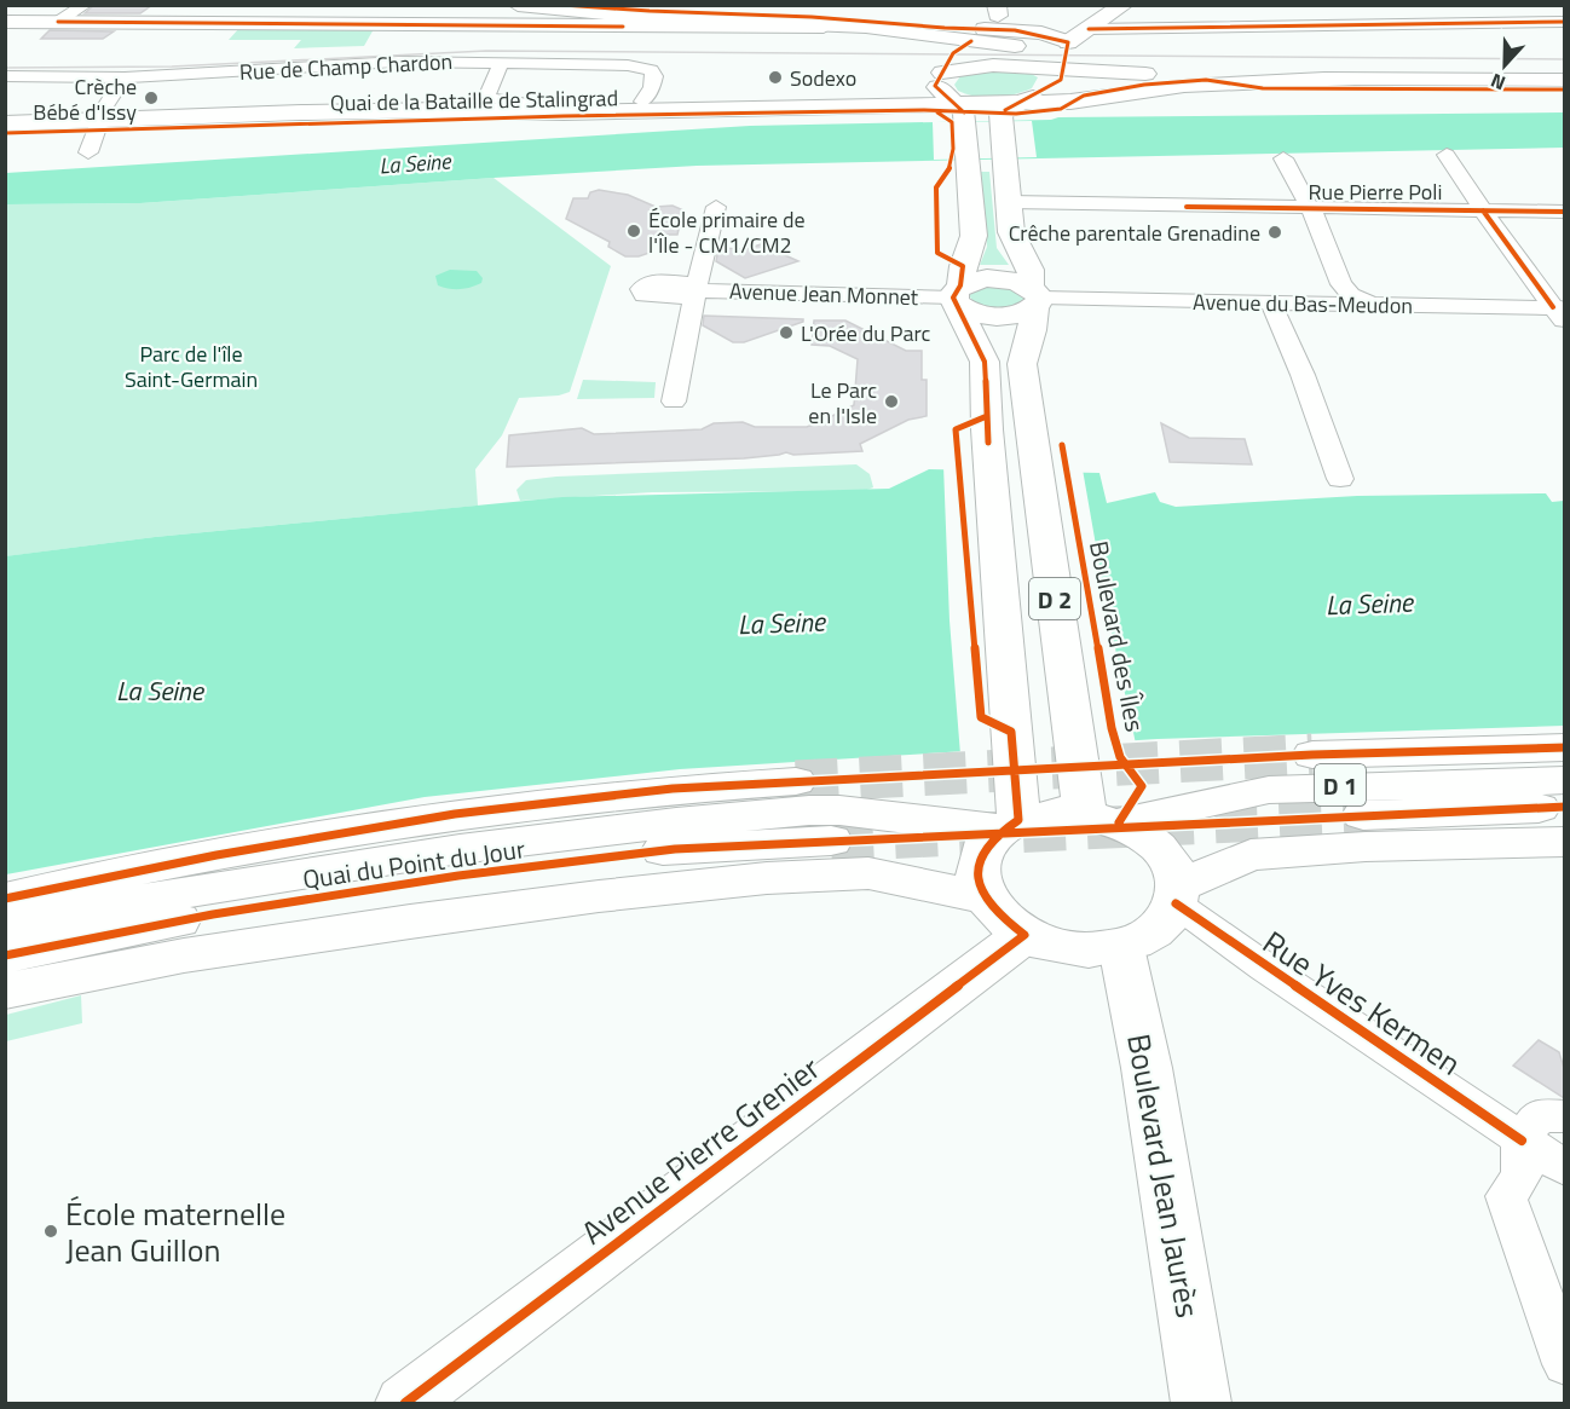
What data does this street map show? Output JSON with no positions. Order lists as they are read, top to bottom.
{
  "streets": {
    "main road": [
      "Quai de la Bataille de Stalingrad",
      "D 2",
      "Boulevard des Îles",
      "D 1",
      "Quai du Point du Jour",
      "Avenue Pierre Grenier",
      "Boulevard Jean Jaurès"
    ],
    "street": [
      "Rue de Champ Chardon",
      "Rue Pierre Poli",
      "Avenue Jean Monnet",
      "Avenue du Bas-Meudon",
      "Rue Yves Kermen"
    ]
  },
  "crossings": [
    ["Rue de Champ Chardon", "Quai de la Bataille de Stalingrad"],
    ["Quai de la Bataille de Stalingrad", "Boulevard des Îles"],
    ["Rue Pierre Poli", "Boulevard des Îles"],
    ["Avenue Jean Monnet", "D 2"],
    ["Avenue du Bas-Meudon", "Boulevard des Îles"],
    ["D 2", "Boulevard des Îles"],
    ["D 2", "D 1"],
    ["D 2", "Rue Yves Kermen"],
    ["D 2", "Avenue Pierre Grenier"],
    ["D 2", "Boulevard Jean Jaurès"],
    ["Boulevard des Îles", "D 1"],
    ["Boulevard des Îles", "Rue Yves Kermen"],
    ["Boulevard des Îles", "Avenue Pierre Grenier"],
    ["Boulevard des Îles", "Boulevard Jean Jaurès"],
    ["D 1", "Rue Yves Kermen"],
    ["D 1", "Avenue Pierre Grenier"],
    ["D 1", "Boulevard Jean Jaurès"],
    ["Rue Yves Kermen", "Avenue Pierre Grenier"],
    ["Rue Yves Kermen", "Boulevard Jean Jaurès"],
    ["Avenue Pierre Grenier", "Boulevard Jean Jaurès"]
  ],
  "water": ["La Seine"],
  "parks": ["Parc de l'île Saint-Germain"],
  "places": [
    "Sodexo",
    "Crèche Bébé d'Issy",
    "École primaire de l'Île - CM1/CM2",
    "Crêche parentale Grenadine",
    "L'Orée du Parc",
    "Le Parc en l'Isle",
    "École maternelle Jean Guillon"
  ],
  "north": "bottom"
}
